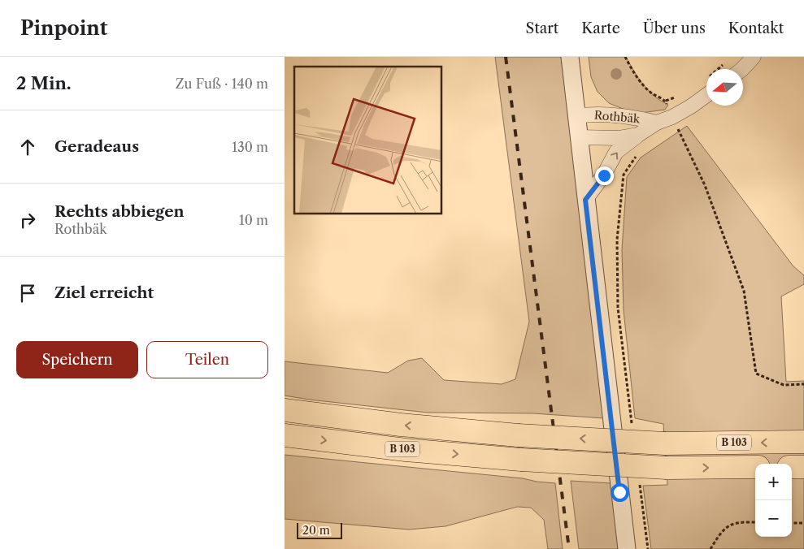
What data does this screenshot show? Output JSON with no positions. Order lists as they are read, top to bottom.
{
  "streets": {
    "highway": ["B 103"],
    "street": ["Rothbäk"]
  },
  "scale_bar": "20 m",
  "north": "left",
  "page": {
    "header": "Pinpoint",
    "nav": [
      "Start",
      "Karte",
      "Über uns",
      "Kontakt"
    ],
    "heading": ["2 Min.", "Zu Fuß · 140 m"],
    "list": [
      ["Geradeaus", "130 m"],
      ["Rechts abbiegen", "Rothbäk", "10 m"],
      "Ziel erreicht"
    ],
    "buttons": ["Speichern", "Teilen"],
    "map_buttons": ["+", "−"],
    "scale": "20 m"
  }
}
